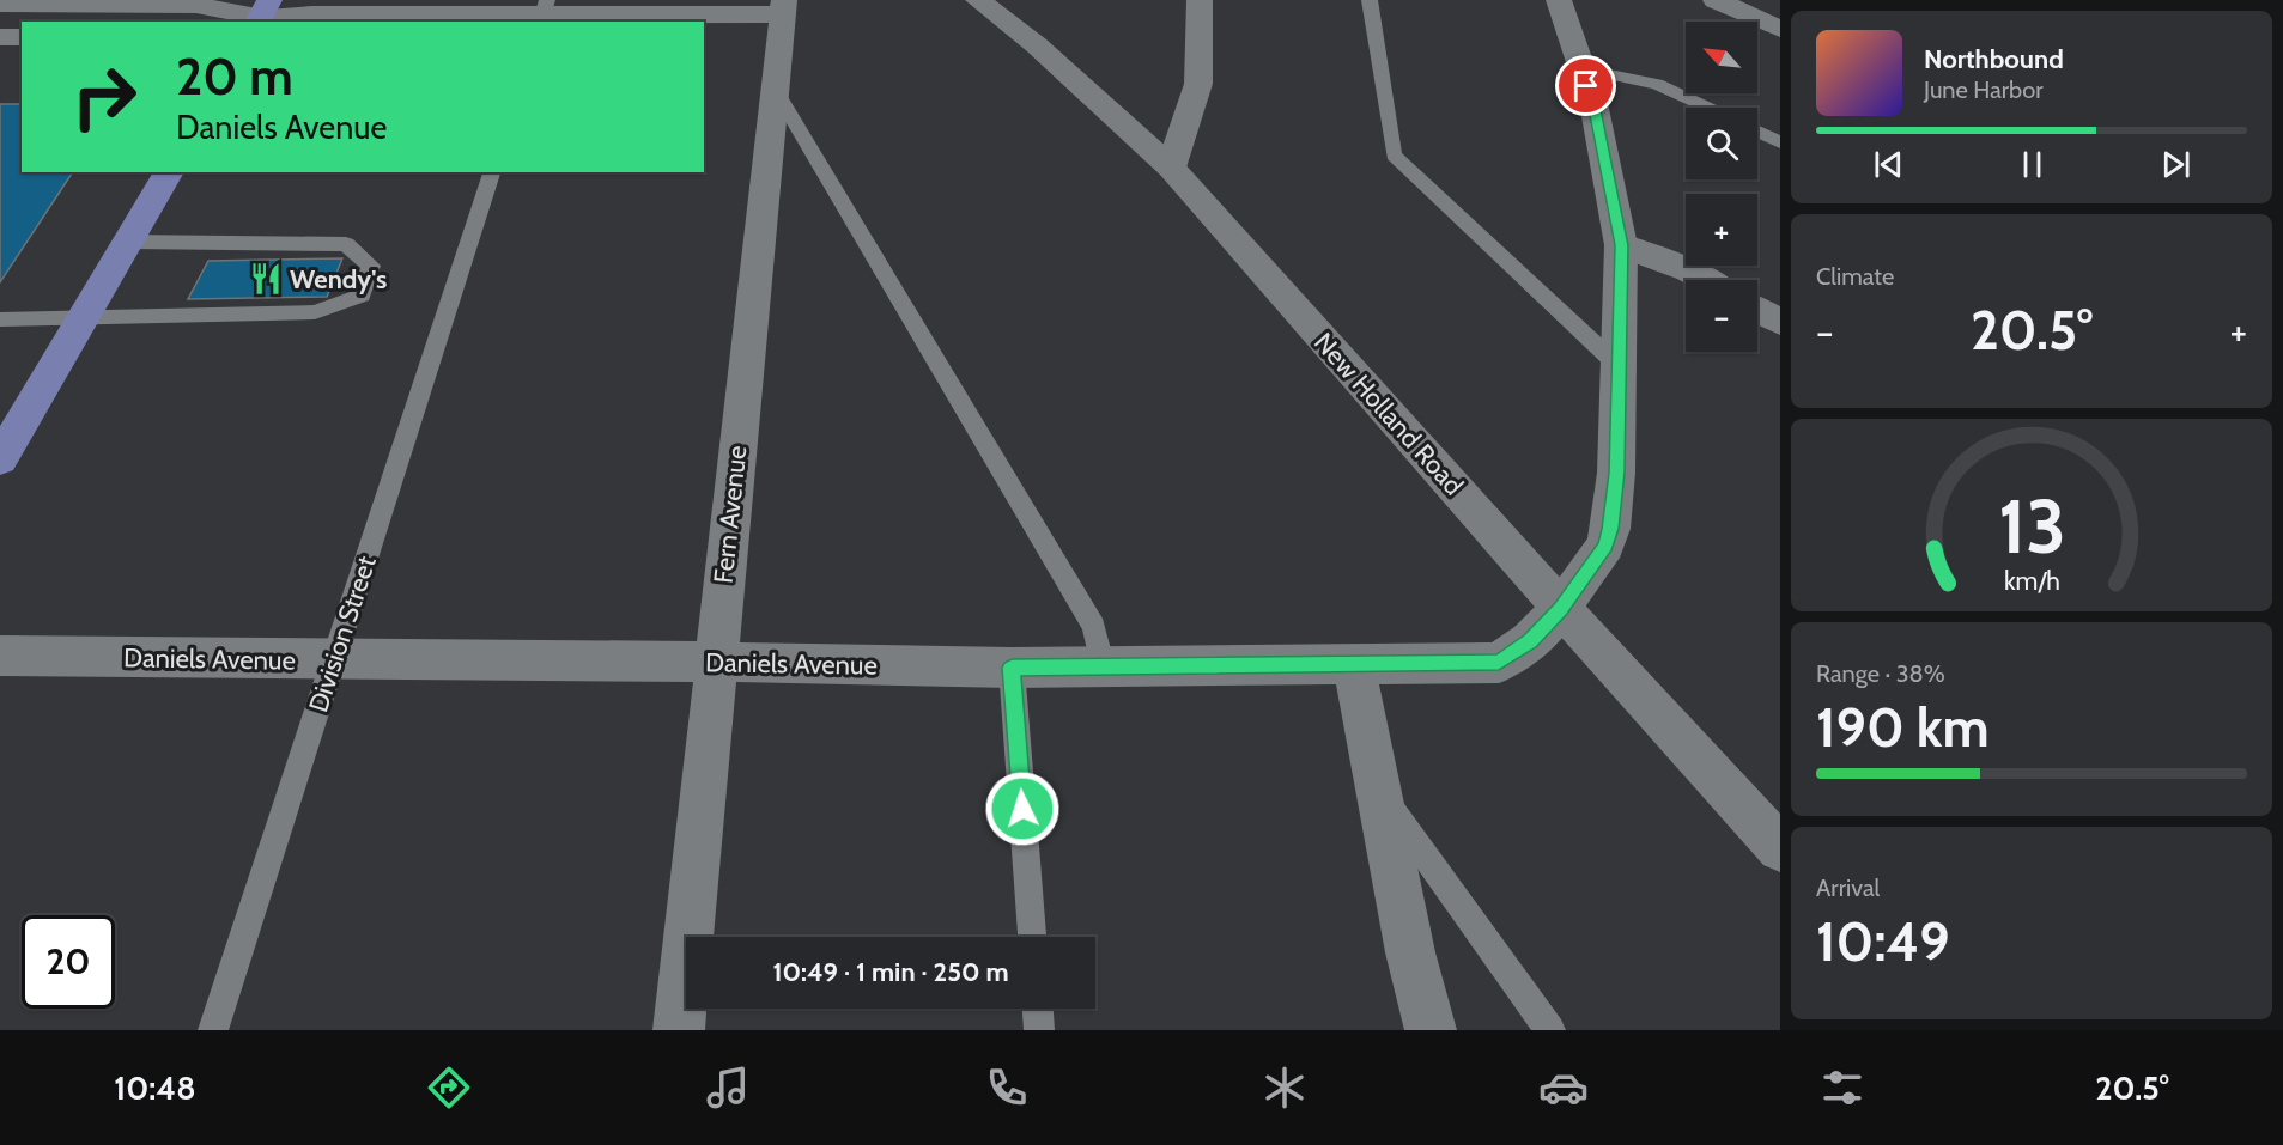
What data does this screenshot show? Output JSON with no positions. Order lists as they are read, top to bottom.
{
  "streets": {
    "street": ["New Holland Road", "Fern Avenue", "Daniels Avenue"],
    "lane": ["Division Street"]
  },
  "crossings": [
    ["New Holland Road", "Daniels Avenue"],
    ["Fern Avenue", "Daniels Avenue"],
    ["Division Street", "Daniels Avenue"]
  ],
  "places": {
    "restaurant": ["Wendy's"]
  },
  "north": "top left",
  "page": {
    "map_buttons": ["+", "−"],
    "turn": ["20 m", "Daniels Avenue"],
    "song": ["Northbound", "June Harbor"],
    "tile": [
      "Climate",
      ["Range · 38%", "190 km"],
      ["Arrival", "10:49"]
    ],
    "heat": ["−", "20.5°", "+"],
    "limit": "20",
    "trip": "10:49 · 1 min · 250 m",
    "tabs": ["10:48", "20.5°"],
    "gauge": ["13", "km/h"]
  }
}
